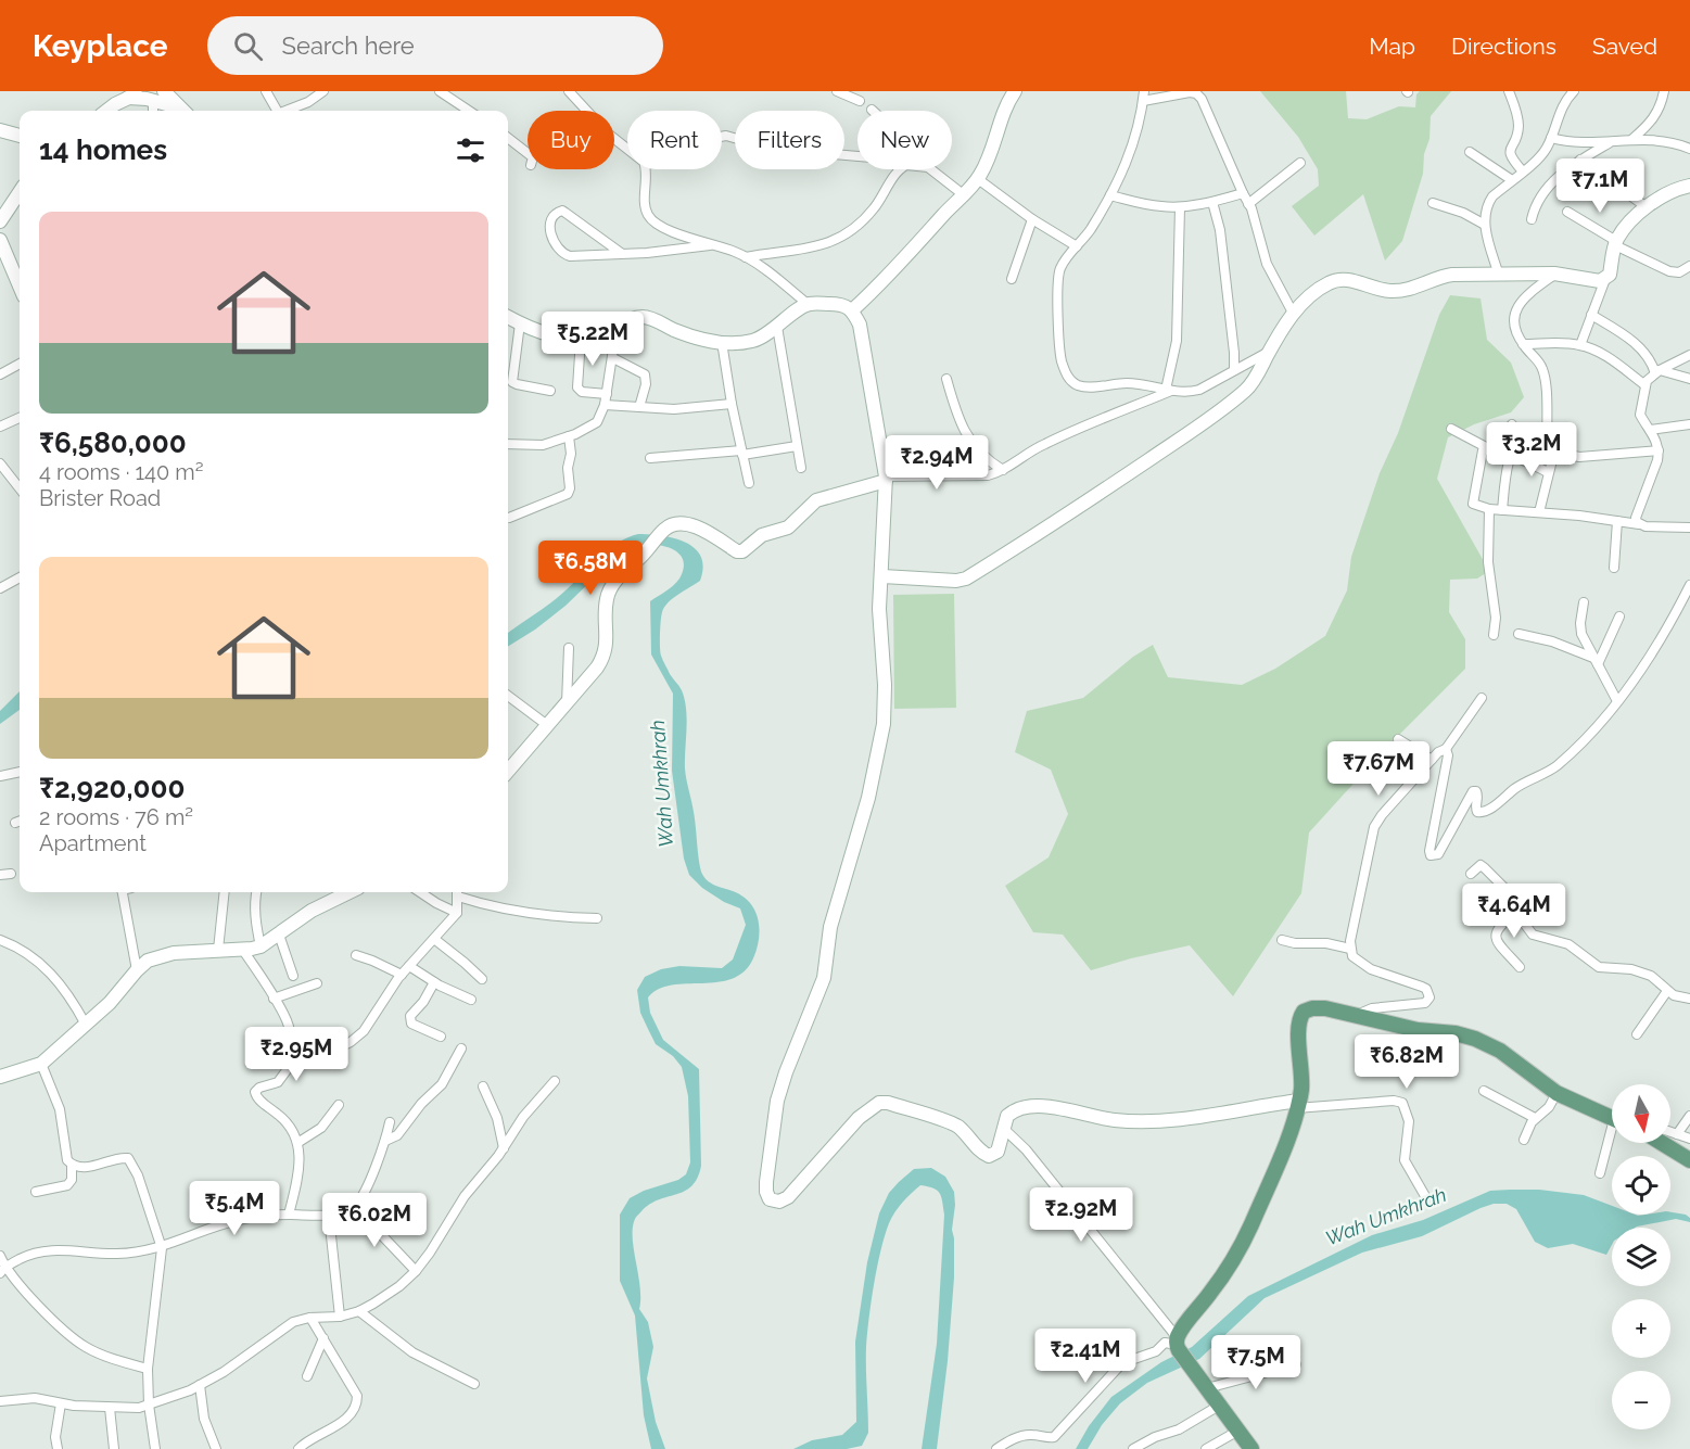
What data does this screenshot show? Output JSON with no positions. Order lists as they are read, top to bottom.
{
  "water": ["Wah Umkhrah"],
  "north": "bottom",
  "page": {
    "header": "Keyplace",
    "search": "Search here",
    "nav": ["Map", "Directions", "Saved"],
    "chip": [
      "Buy",
      "Rent",
      "Filters",
      "New"
    ],
    "heading": "14 homes",
    "price": [
      "₹7.1M",
      "₹5.22M",
      "₹3.2M",
      "₹2.94M",
      "₹6.58M",
      "₹7.67M",
      "₹4.64M",
      "₹2.95M",
      "₹6.82M",
      "₹5.4M",
      "₹2.92M",
      "₹6.02M",
      "₹2.41M",
      "₹7.5M"
    ],
    "list": [
      {
        "name": "₹6,580,000",
        "note": "4 rooms · 140 m² · Brister Road"
      },
      {
        "name": "₹2,920,000",
        "note": "2 rooms · 76 m² · Apartment"
      }
    ],
    "map_buttons": ["+", "−"]
  }
}
